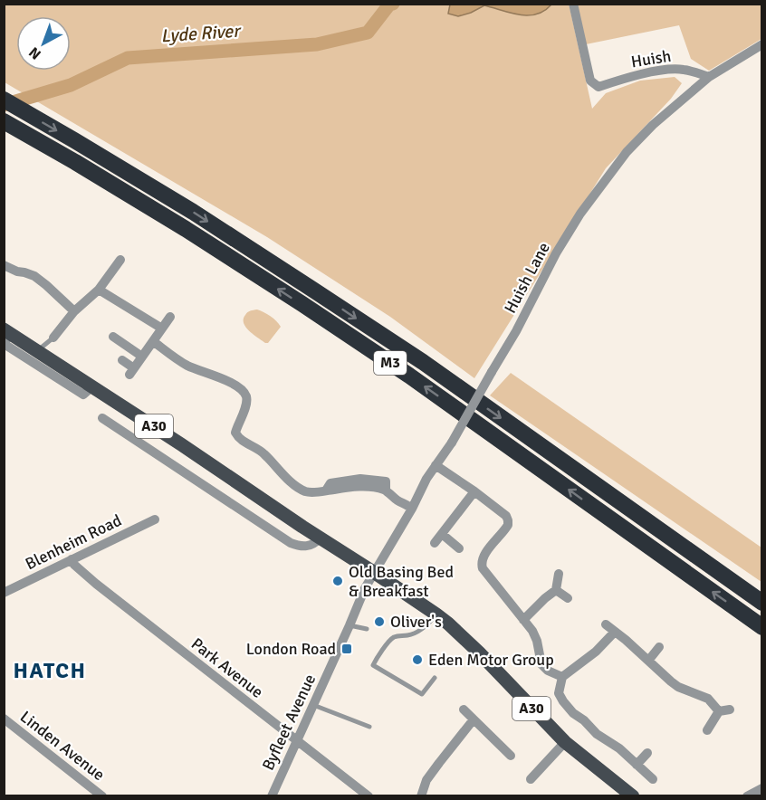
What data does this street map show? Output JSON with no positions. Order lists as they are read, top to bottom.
{
  "streets": {
    "highway": ["M3"],
    "main road": ["A30"],
    "street": [
      "Huish",
      "Huish Lane",
      "Blenheim Road",
      "Park Avenue",
      "Byfleet Avenue",
      "Linden Avenue"
    ]
  },
  "crossings": [
    ["Huish", "Huish Lane"],
    ["Huish Lane", "A30"],
    ["Huish Lane", "Byfleet Avenue"],
    ["A30", "Byfleet Avenue"],
    ["Blenheim Road", "Park Avenue"],
    ["Park Avenue", "Byfleet Avenue"]
  ],
  "districts": ["HATCH"],
  "water": ["Lyde River"],
  "places": {
    "other": ["Old Basing Bed & Breakfast", "Oliver's", "Eden Motor Group"],
    "transit": ["London Road"]
  },
  "north": "bottom left"
}
